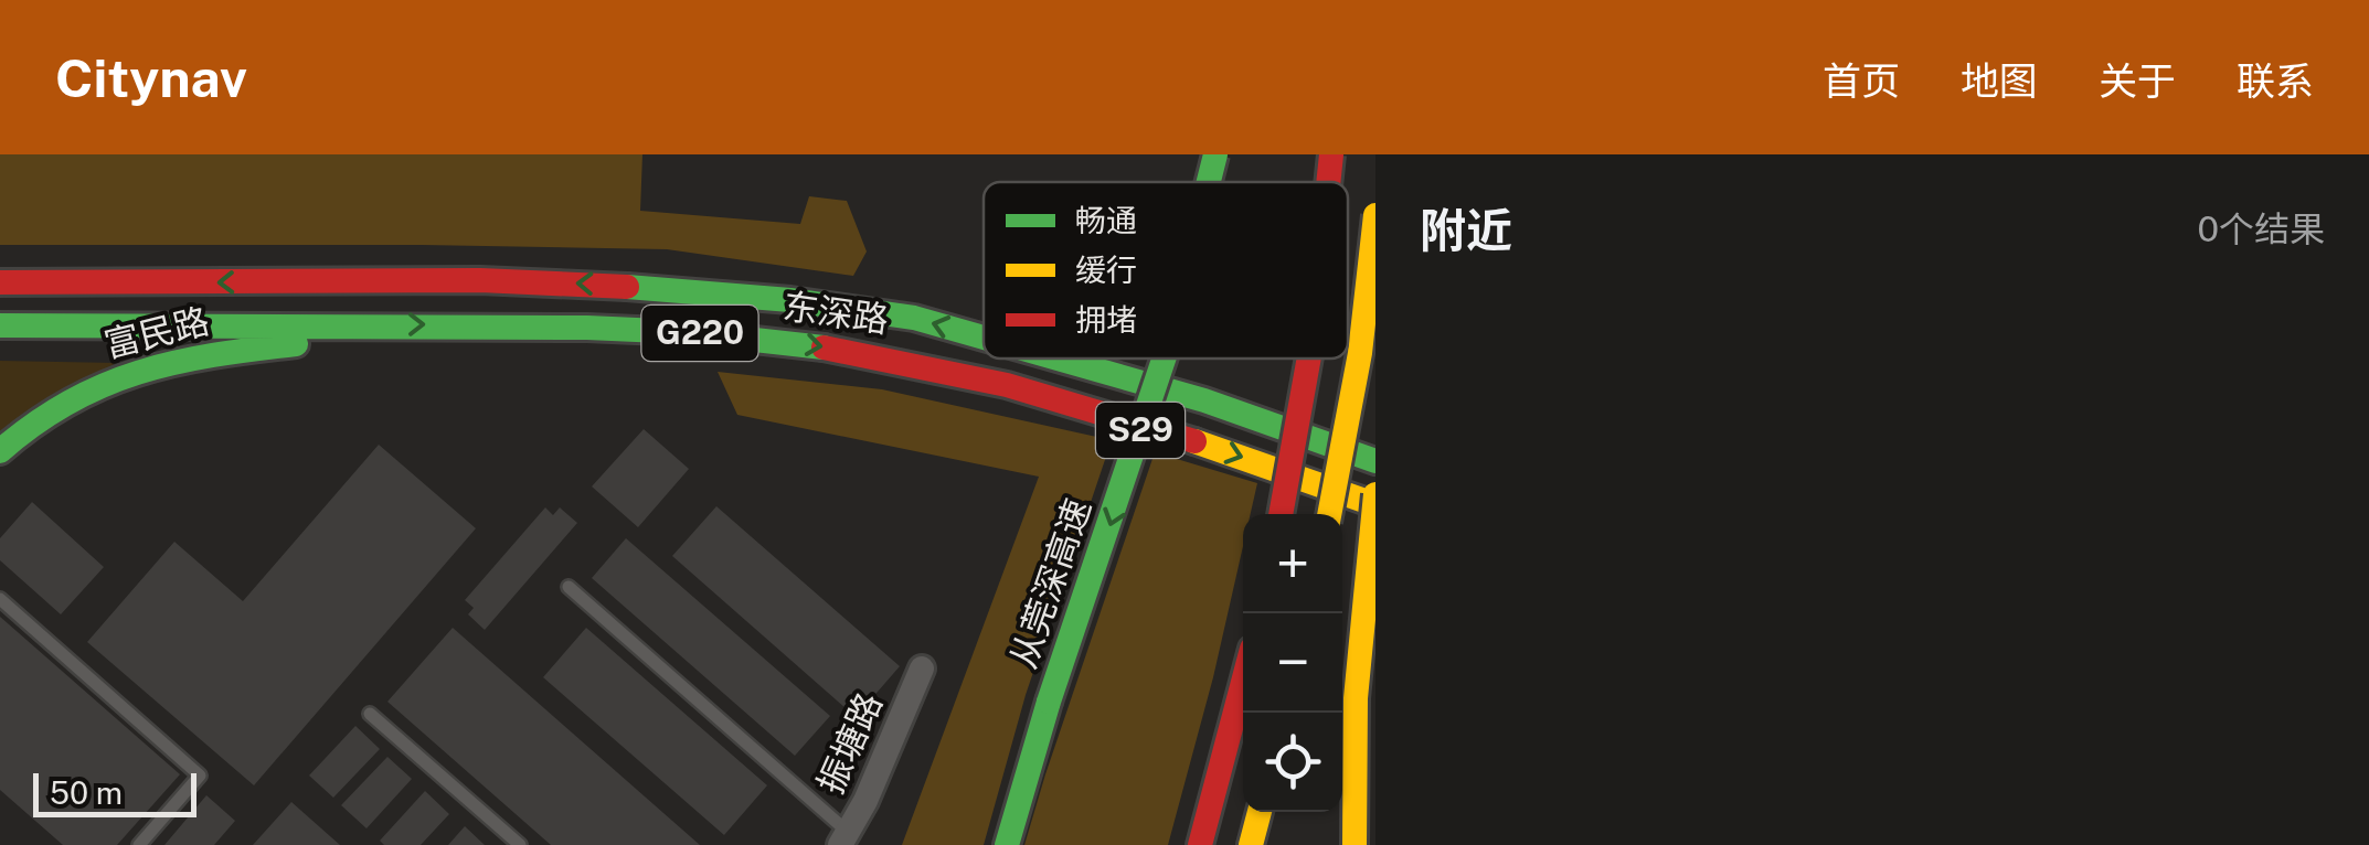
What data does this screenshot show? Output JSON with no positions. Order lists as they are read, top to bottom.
{
  "streets": {
    "main road": [
      "东深路",
      "富民路",
      "G220",
      "S29",
      "从莞深高速"
    ],
    "street": ["振塘路"]
  },
  "crossings": [
    ["东深路", "富民路"]
  ],
  "legend": ["畅通", "缓行", "拥堵"],
  "scale_bar": "50 m",
  "page": {
    "header": "Citynav",
    "nav": [
      "首页",
      "地图",
      "关于",
      "联系"
    ],
    "heading": ["附近", "0个结果"],
    "map_buttons": ["+", "−"],
    "scale": "50 m"
  }
}
